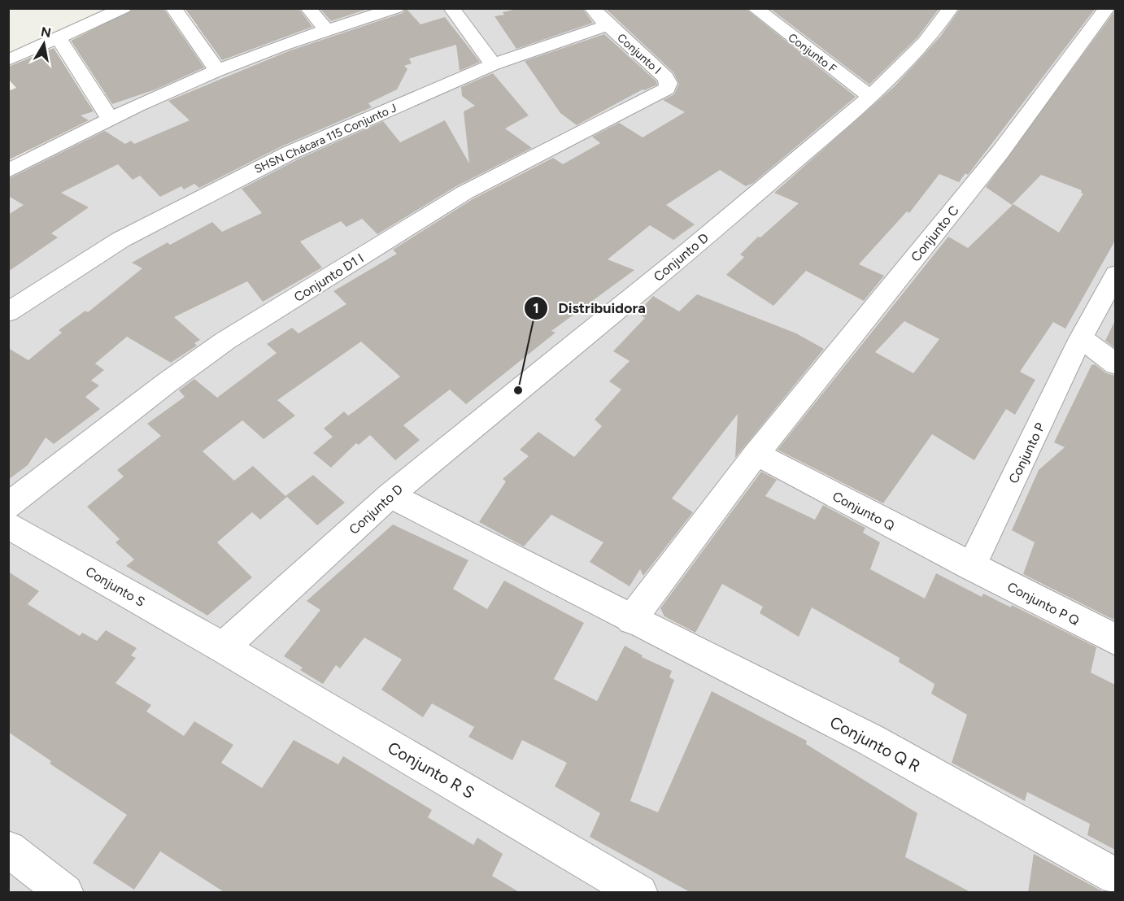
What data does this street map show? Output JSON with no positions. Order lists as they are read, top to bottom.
{
  "streets": {
    "street": [
      "Conjunto F",
      "Conjunto I",
      "SHSN Chácara 115 Conjunto J",
      "Conjunto C",
      "Conjunto D",
      "Conjunto D1 I",
      "Conjunto P",
      "Conjunto Q",
      "Conjunto S",
      "Conjunto P Q",
      "Conjunto Q R",
      "Conjunto R S"
    ]
  },
  "crossings": [
    ["Conjunto F", "Conjunto D"],
    ["Conjunto I", "SHSN Chácara 115 Conjunto J"],
    ["Conjunto I", "Conjunto D1 I"],
    ["Conjunto C", "Conjunto Q"],
    ["Conjunto C", "Conjunto Q R"],
    ["Conjunto D", "Conjunto S"],
    ["Conjunto D", "Conjunto Q R"],
    ["Conjunto D", "Conjunto R S"],
    ["Conjunto P", "Conjunto Q"],
    ["Conjunto P", "Conjunto P Q"],
    ["Conjunto Q", "Conjunto P Q"],
    ["Conjunto S", "Conjunto R S"]
  ],
  "places": ["Distribuidora"],
  "north": "top"
}
